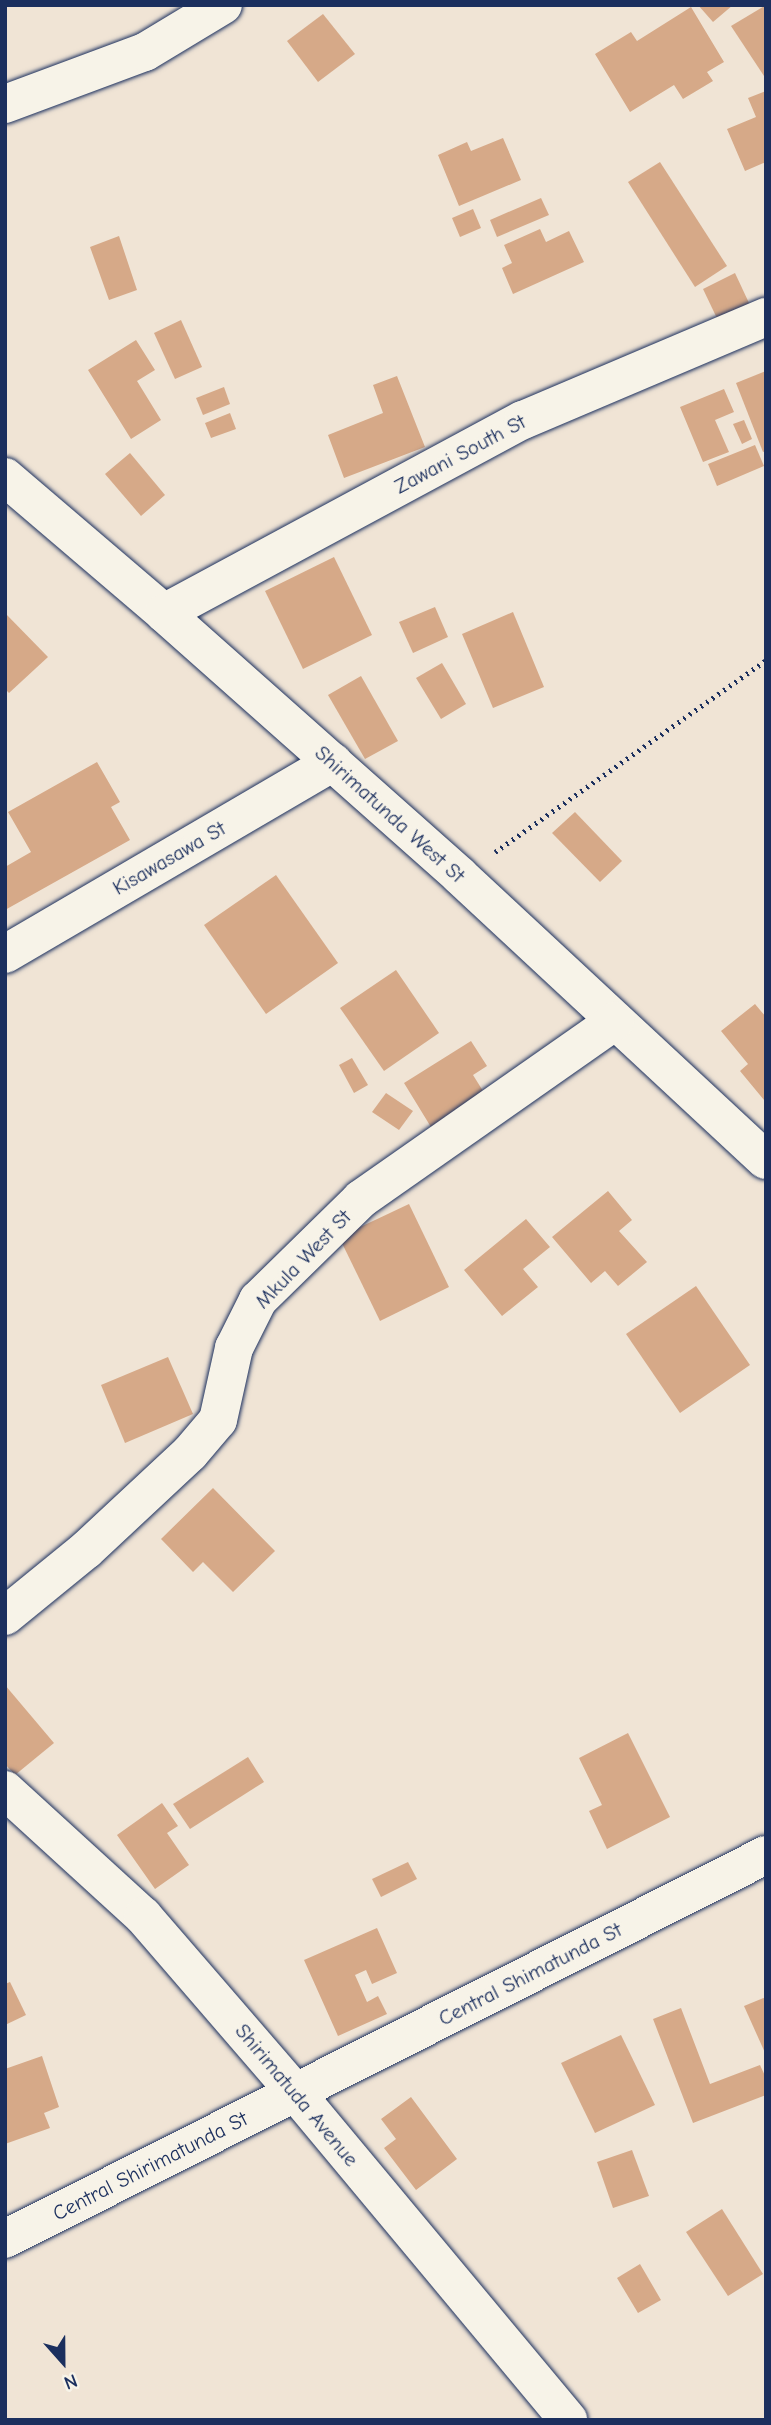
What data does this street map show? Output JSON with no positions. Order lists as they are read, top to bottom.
{
  "streets": {
    "street": [
      "Zawani South St",
      "Shirimatunda West St",
      "Kisawasawa St",
      "Mkula West St",
      "Central Shimatunda St",
      "Shirimatuda Avenue",
      "Central Shirimatunda St"
    ]
  },
  "crossings": [
    ["Zawani South St", "Shirimatunda West St"],
    ["Shirimatunda West St", "Kisawasawa St"],
    ["Shirimatunda West St", "Mkula West St"],
    ["Central Shimatunda St", "Shirimatuda Avenue"],
    ["Central Shimatunda St", "Central Shirimatunda St"],
    ["Shirimatuda Avenue", "Central Shirimatunda St"]
  ],
  "north": "bottom"
}
